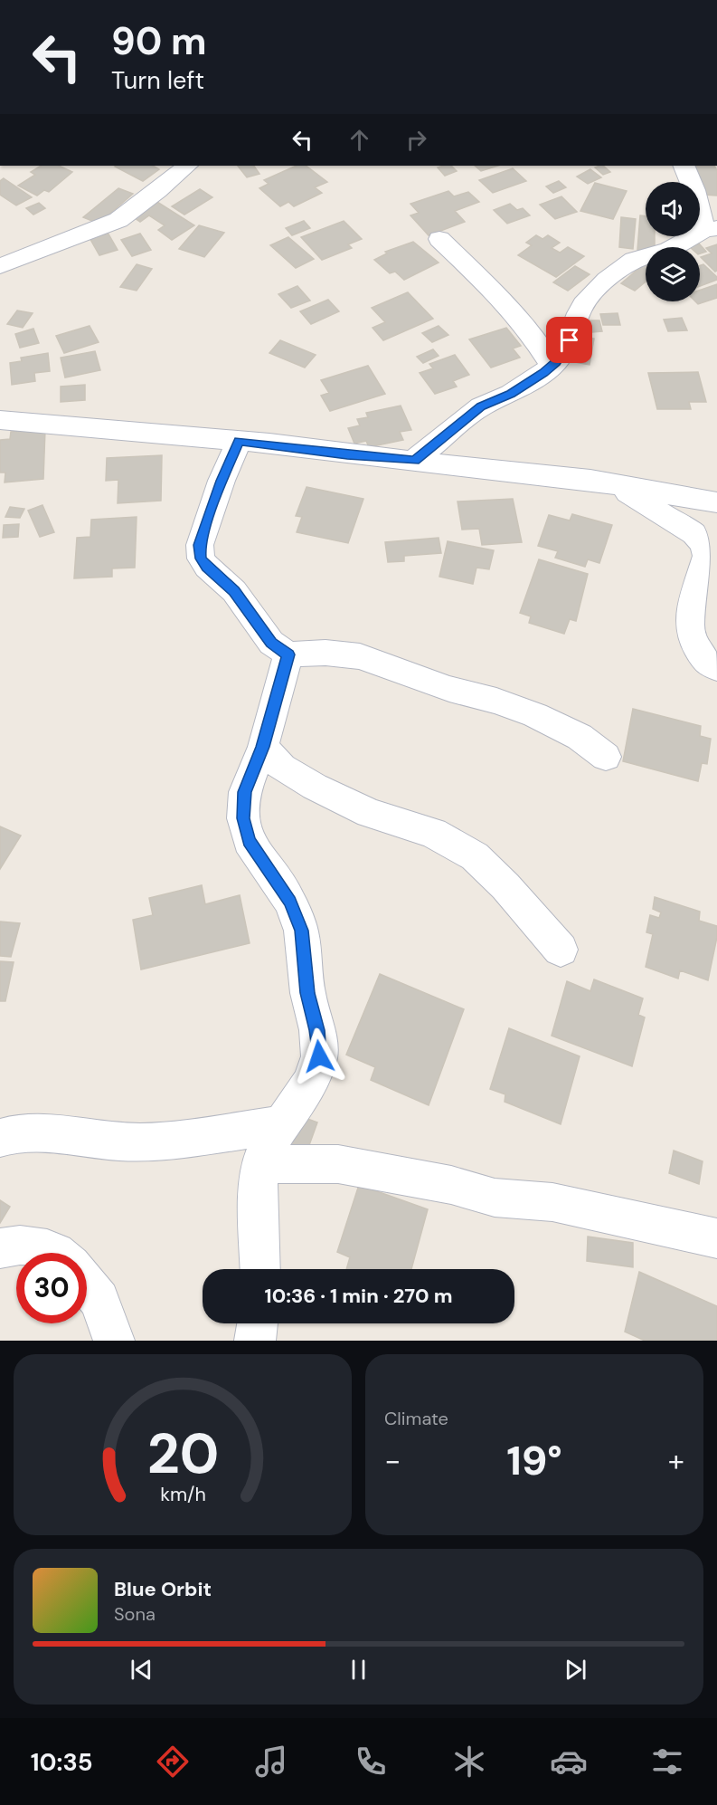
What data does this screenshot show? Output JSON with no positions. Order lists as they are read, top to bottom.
{
  "page": {
    "turn": ["90 m", "Turn left"],
    "limit": "30",
    "trip": "10:36 · 1 min · 270 m",
    "tile": "Climate",
    "heat": ["−", "19°", "+"],
    "song": ["Blue Orbit", "Sona"],
    "tabs": "10:35",
    "gauge": ["20", "km/h"]
  }
}
